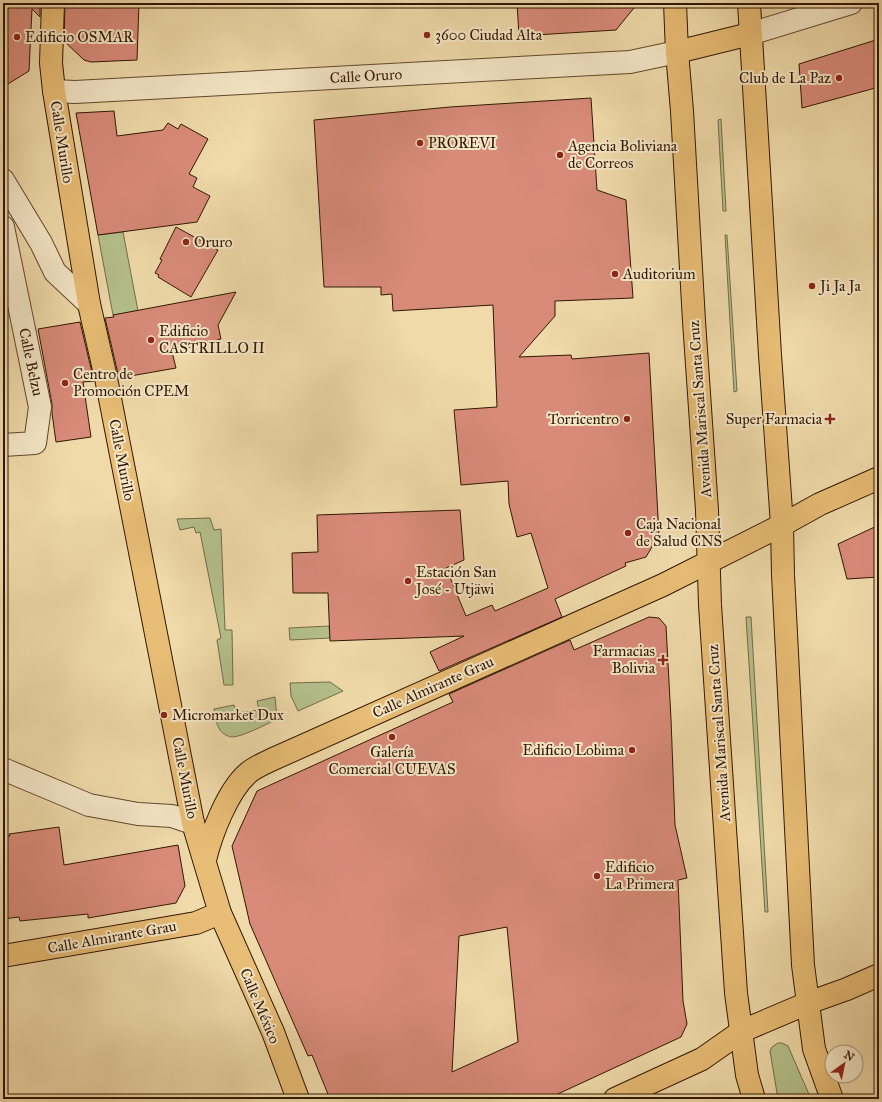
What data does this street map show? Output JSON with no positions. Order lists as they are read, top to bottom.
{
  "streets": {
    "main road": [
      "Calle Murillo",
      "Avenida Mariscal Santa Cruz",
      "Calle Almirante Grau",
      "Calle México"
    ],
    "street": ["Calle Oruro", "Calle Belzu"]
  },
  "crossings": [
    ["Calle Oruro", "Calle Murillo"],
    ["Calle Oruro", "Avenida Mariscal Santa Cruz"],
    ["Calle Murillo", "Calle Almirante Grau"],
    ["Calle Murillo", "Calle México"],
    ["Avenida Mariscal Santa Cruz", "Calle Almirante Grau"],
    ["Calle Almirante Grau", "Calle México"]
  ],
  "places": {
    "other": [
      "3600 Ciudad Alta",
      "Edificio OSMAR",
      "Club de La Paz",
      "PROREVI",
      "Agencia Boliviana de Correos",
      "Oruro",
      "Auditorium",
      "Ji Ja Ja",
      "Edificio CASTRILLO II",
      "Centro de Promoción CPEM",
      "Torricentro",
      "Caja Nacional de Salud CNS",
      "Estación San José - Utjäwi",
      "Micromarket Dux",
      "Galería Comercial CUEVAS",
      "Edificio Lobima",
      "Edificio La Primera"
    ],
    "health": ["Super Farmacia", "Farmacias Bolivia"]
  },
  "north": "top right"
}
